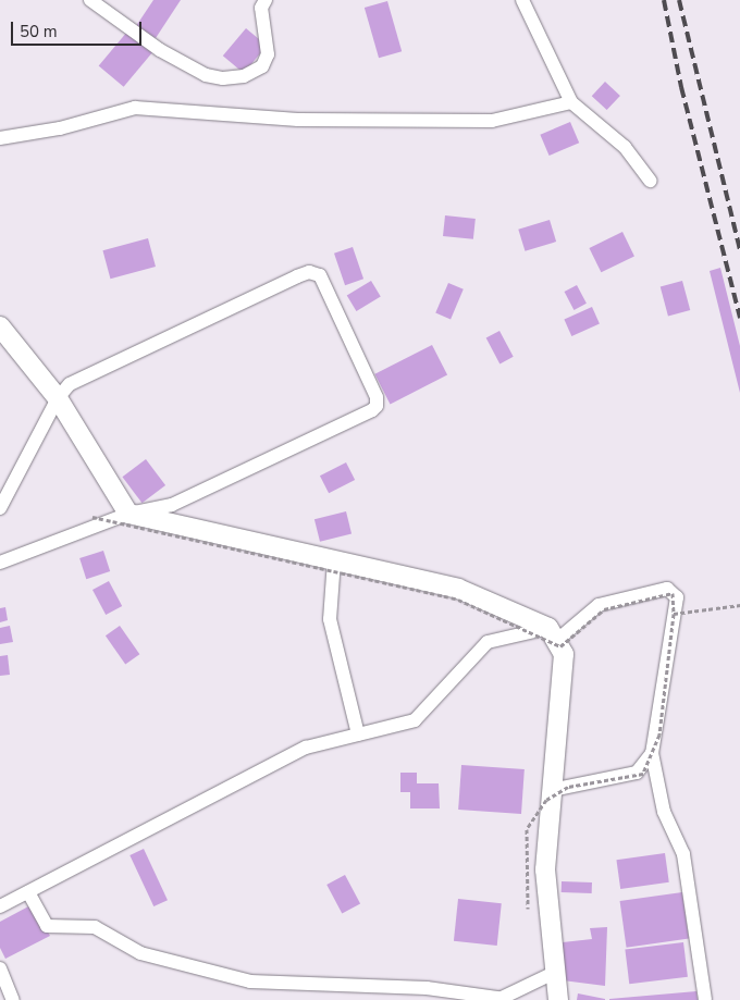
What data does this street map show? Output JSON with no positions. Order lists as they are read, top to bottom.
{
  "scale_bar": "50 m"
}
